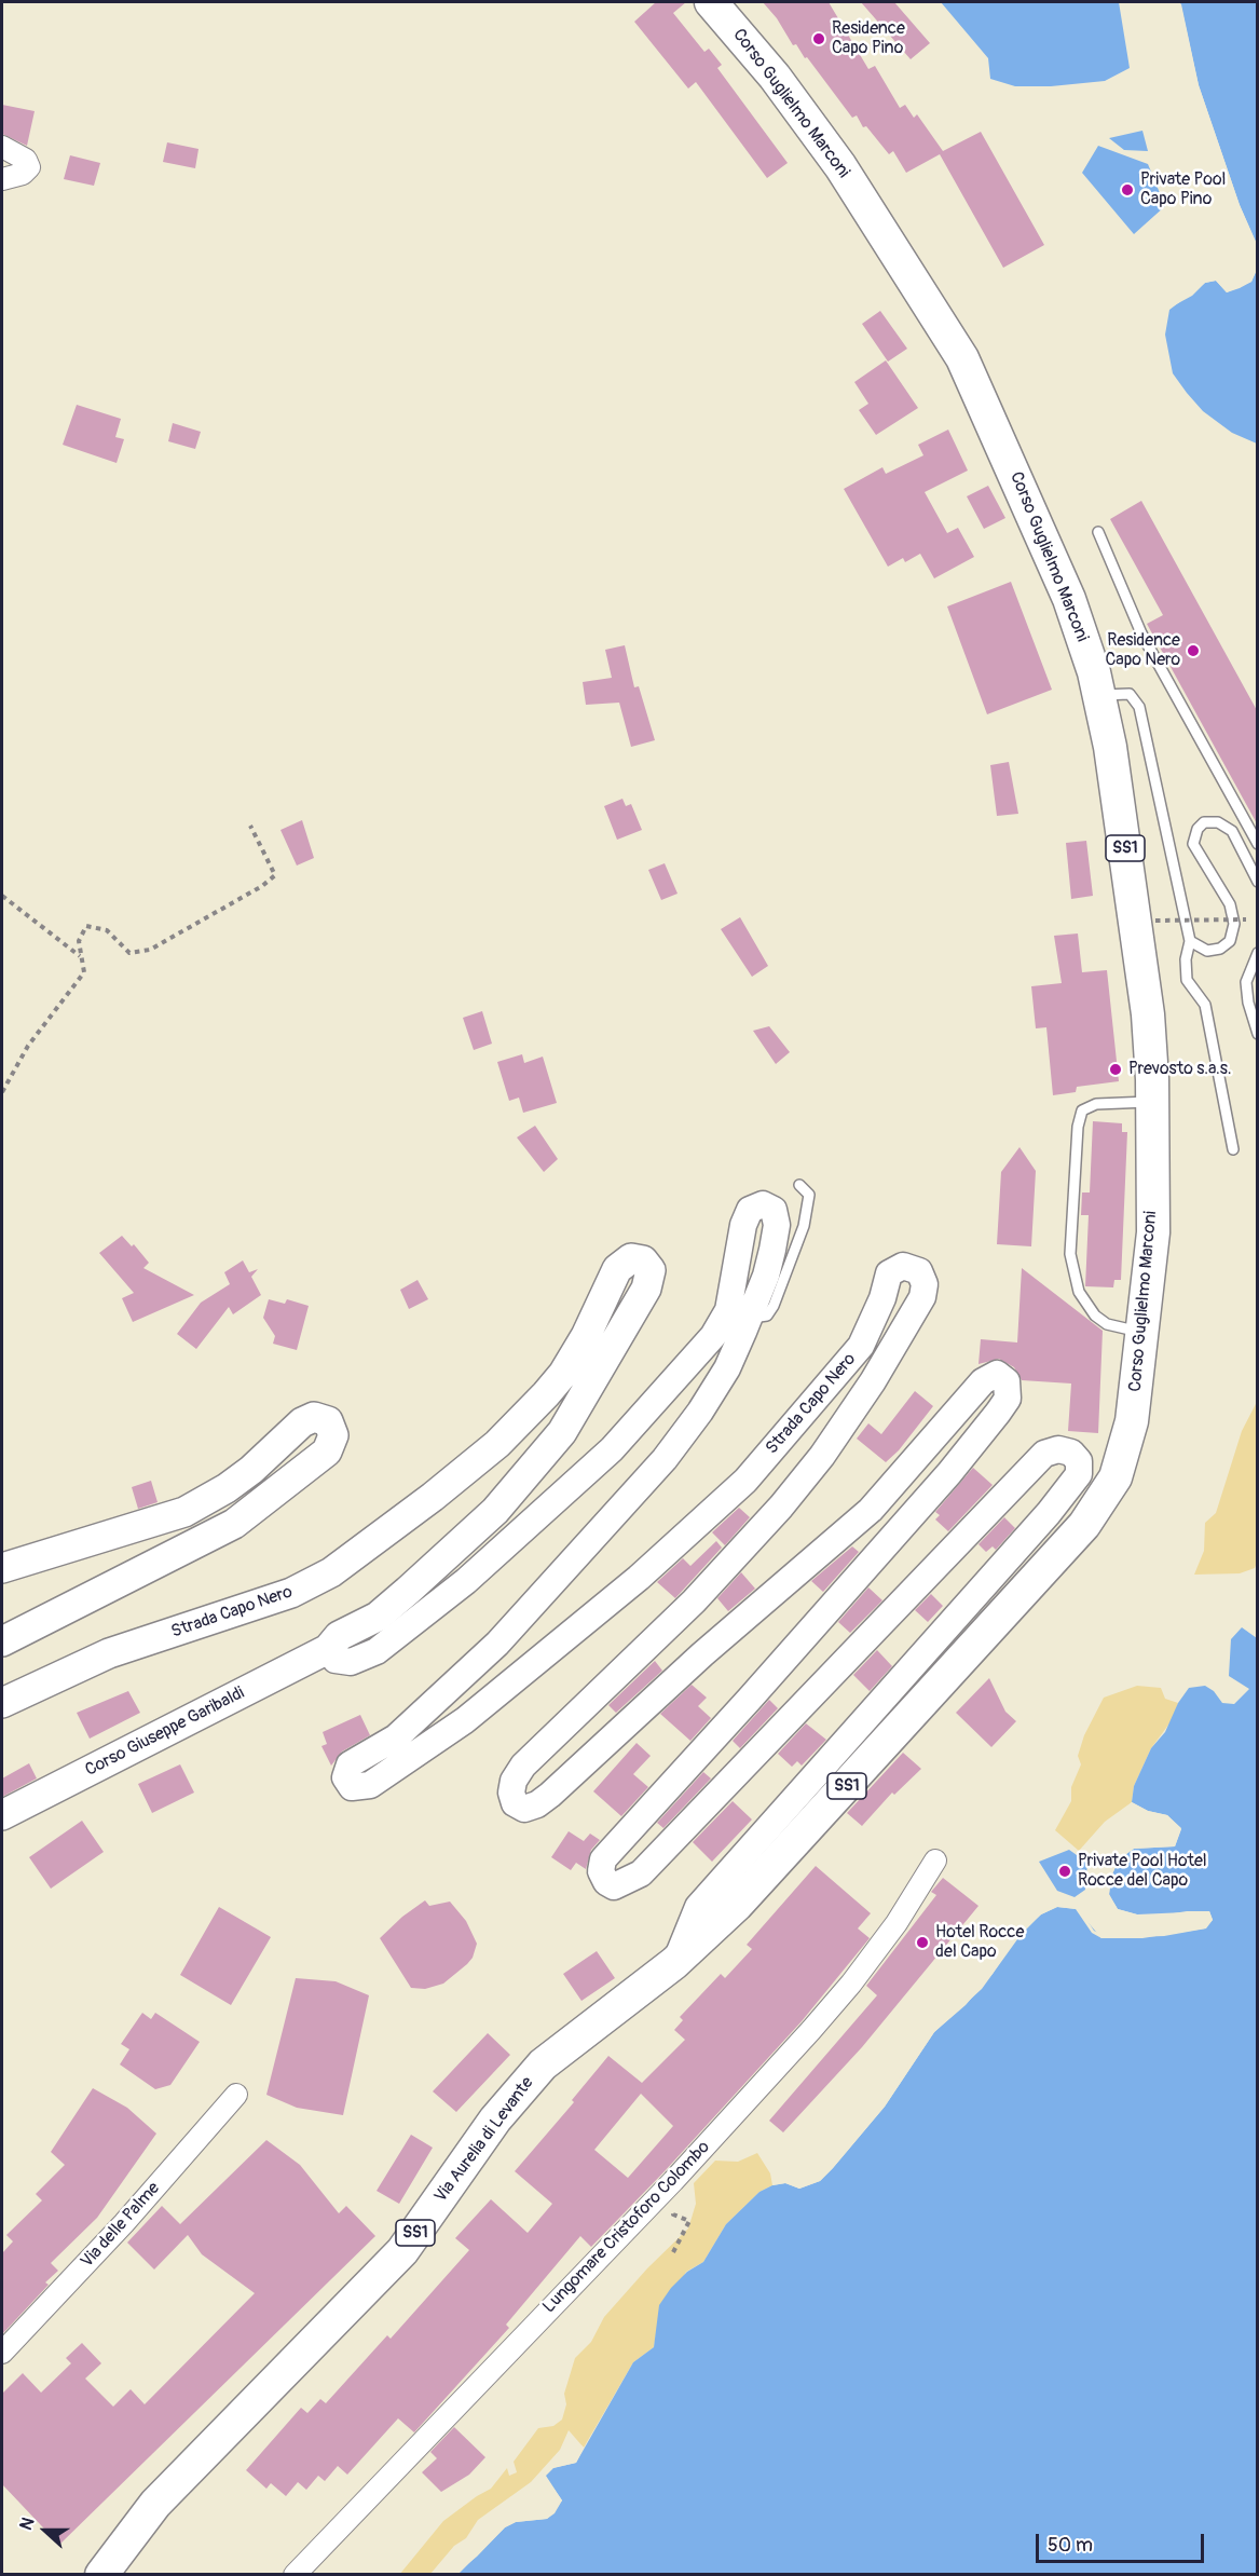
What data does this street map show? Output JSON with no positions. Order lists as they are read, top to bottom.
{
  "streets": {
    "main road": [
      "Corso Guglielmo Marconi",
      "SS1",
      "Strada Capo Nero",
      "Corso Giuseppe Garibaldi",
      "Via Aurelia di Levante"
    ],
    "street": ["Via delle Palme", "Lungomare Cristoforo Colombo"]
  },
  "crossings": [
    ["Corso Guglielmo Marconi", "Via Aurelia di Levante"],
    ["Strada Capo Nero", "Corso Giuseppe Garibaldi"],
    ["Strada Capo Nero", "Via Aurelia di Levante"]
  ],
  "places": [
    "Residence Capo Pino",
    "Private Pool Capo Pino",
    "Residence Capo Nero",
    "Prevosto s.a.s.",
    "Private Pool Hotel Rocce del Capo",
    "Hotel Rocce del Capo"
  ],
  "scale_bar": "50 m",
  "north": "left"
}
